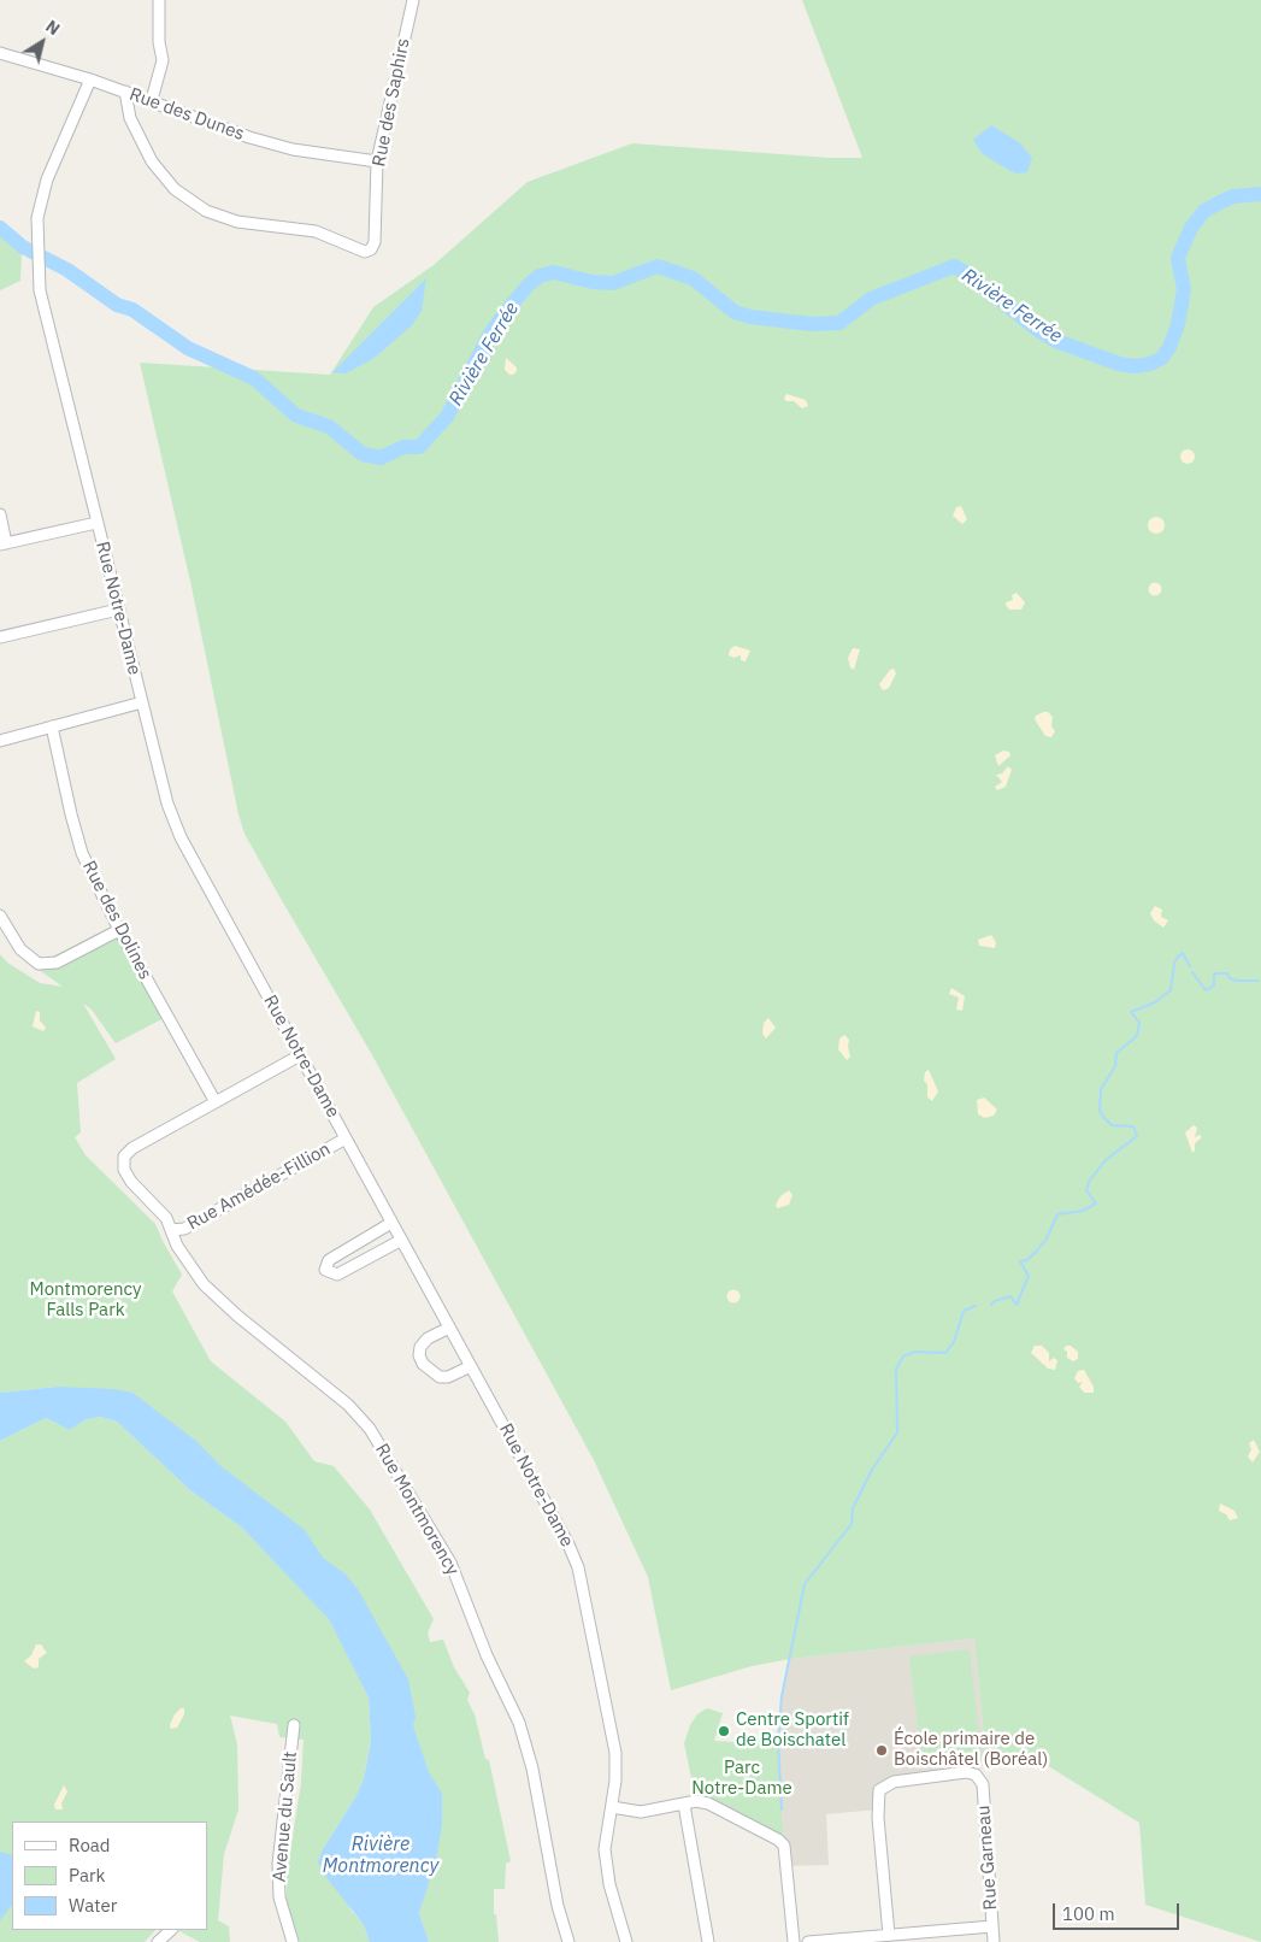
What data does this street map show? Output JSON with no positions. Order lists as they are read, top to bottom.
{
  "streets": {
    "street": [
      "Rue des Saphirs",
      "Rue des Dunes",
      "Rue Notre-Dame",
      "Rue des Dolines",
      "Rue Amédée-Fillion",
      "Rue Montmorency",
      "Avenue du Sault",
      "Rue Garneau"
    ]
  },
  "crossings": [
    ["Rue des Saphirs", "Rue des Dunes"],
    ["Rue des Dunes", "Rue Notre-Dame"],
    ["Rue Notre-Dame", "Rue Amédée-Fillion"],
    ["Rue des Dolines", "Rue Montmorency"],
    ["Rue Amédée-Fillion", "Rue Montmorency"]
  ],
  "water": ["Rivière Ferrée", "Rivière Montmorency"],
  "parks": ["Montmorency Falls Park", "Parc Notre-Dame"],
  "places": ["Centre Sportif de Boischatel", "École primaire de Boischâtel (Boréal)"],
  "legend": ["Road", "Park", "Water"],
  "scale_bar": "100 m",
  "north": "top right"
}
